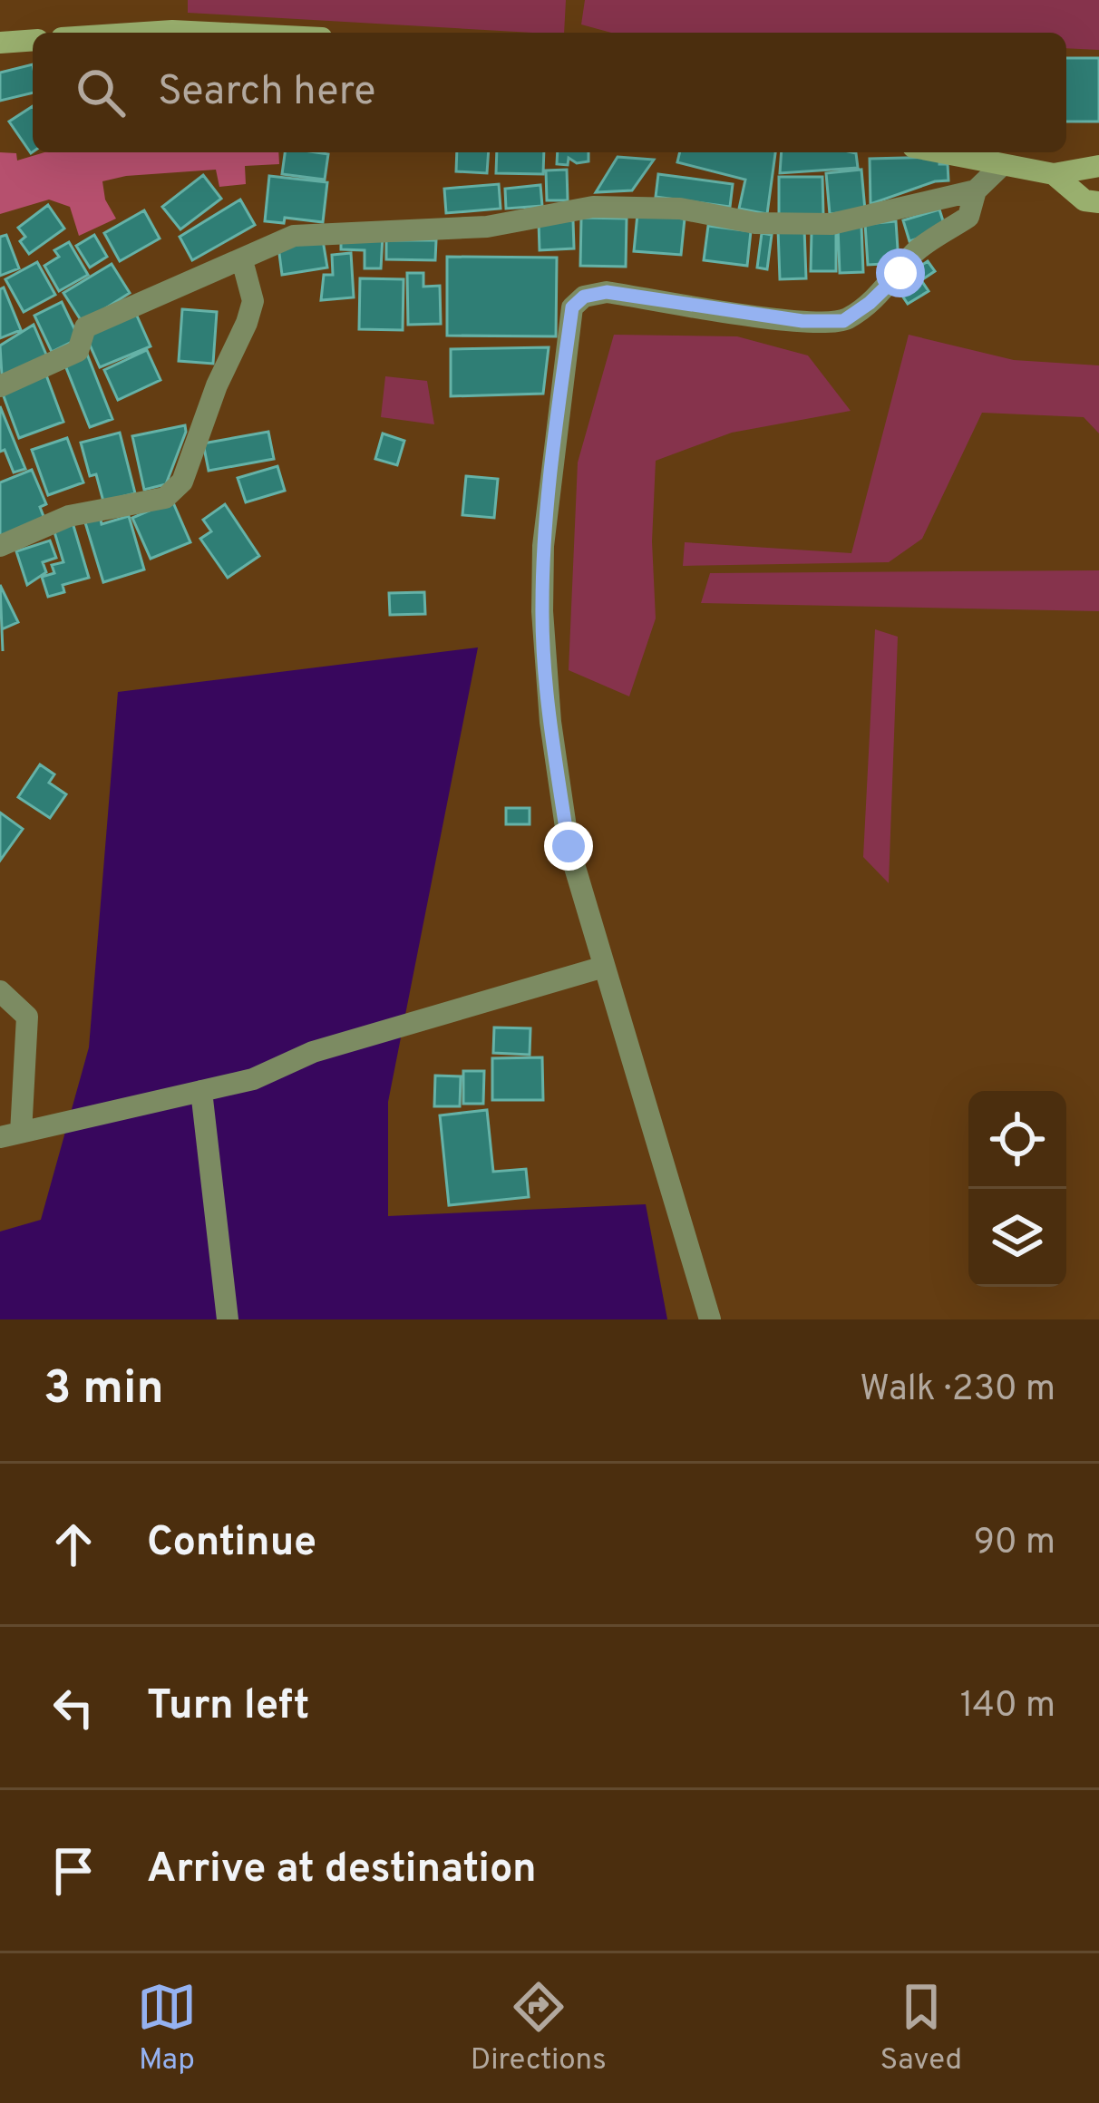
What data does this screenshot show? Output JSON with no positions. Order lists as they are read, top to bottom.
{
  "page": {
    "search": "Search here",
    "heading": ["3 min", "Walk · 230 m"],
    "list": [
      ["Continue", "90 m"],
      ["Turn left", "140 m"],
      "Arrive at destination"
    ],
    "nav": ["Map", "Directions", "Saved"]
  }
}
